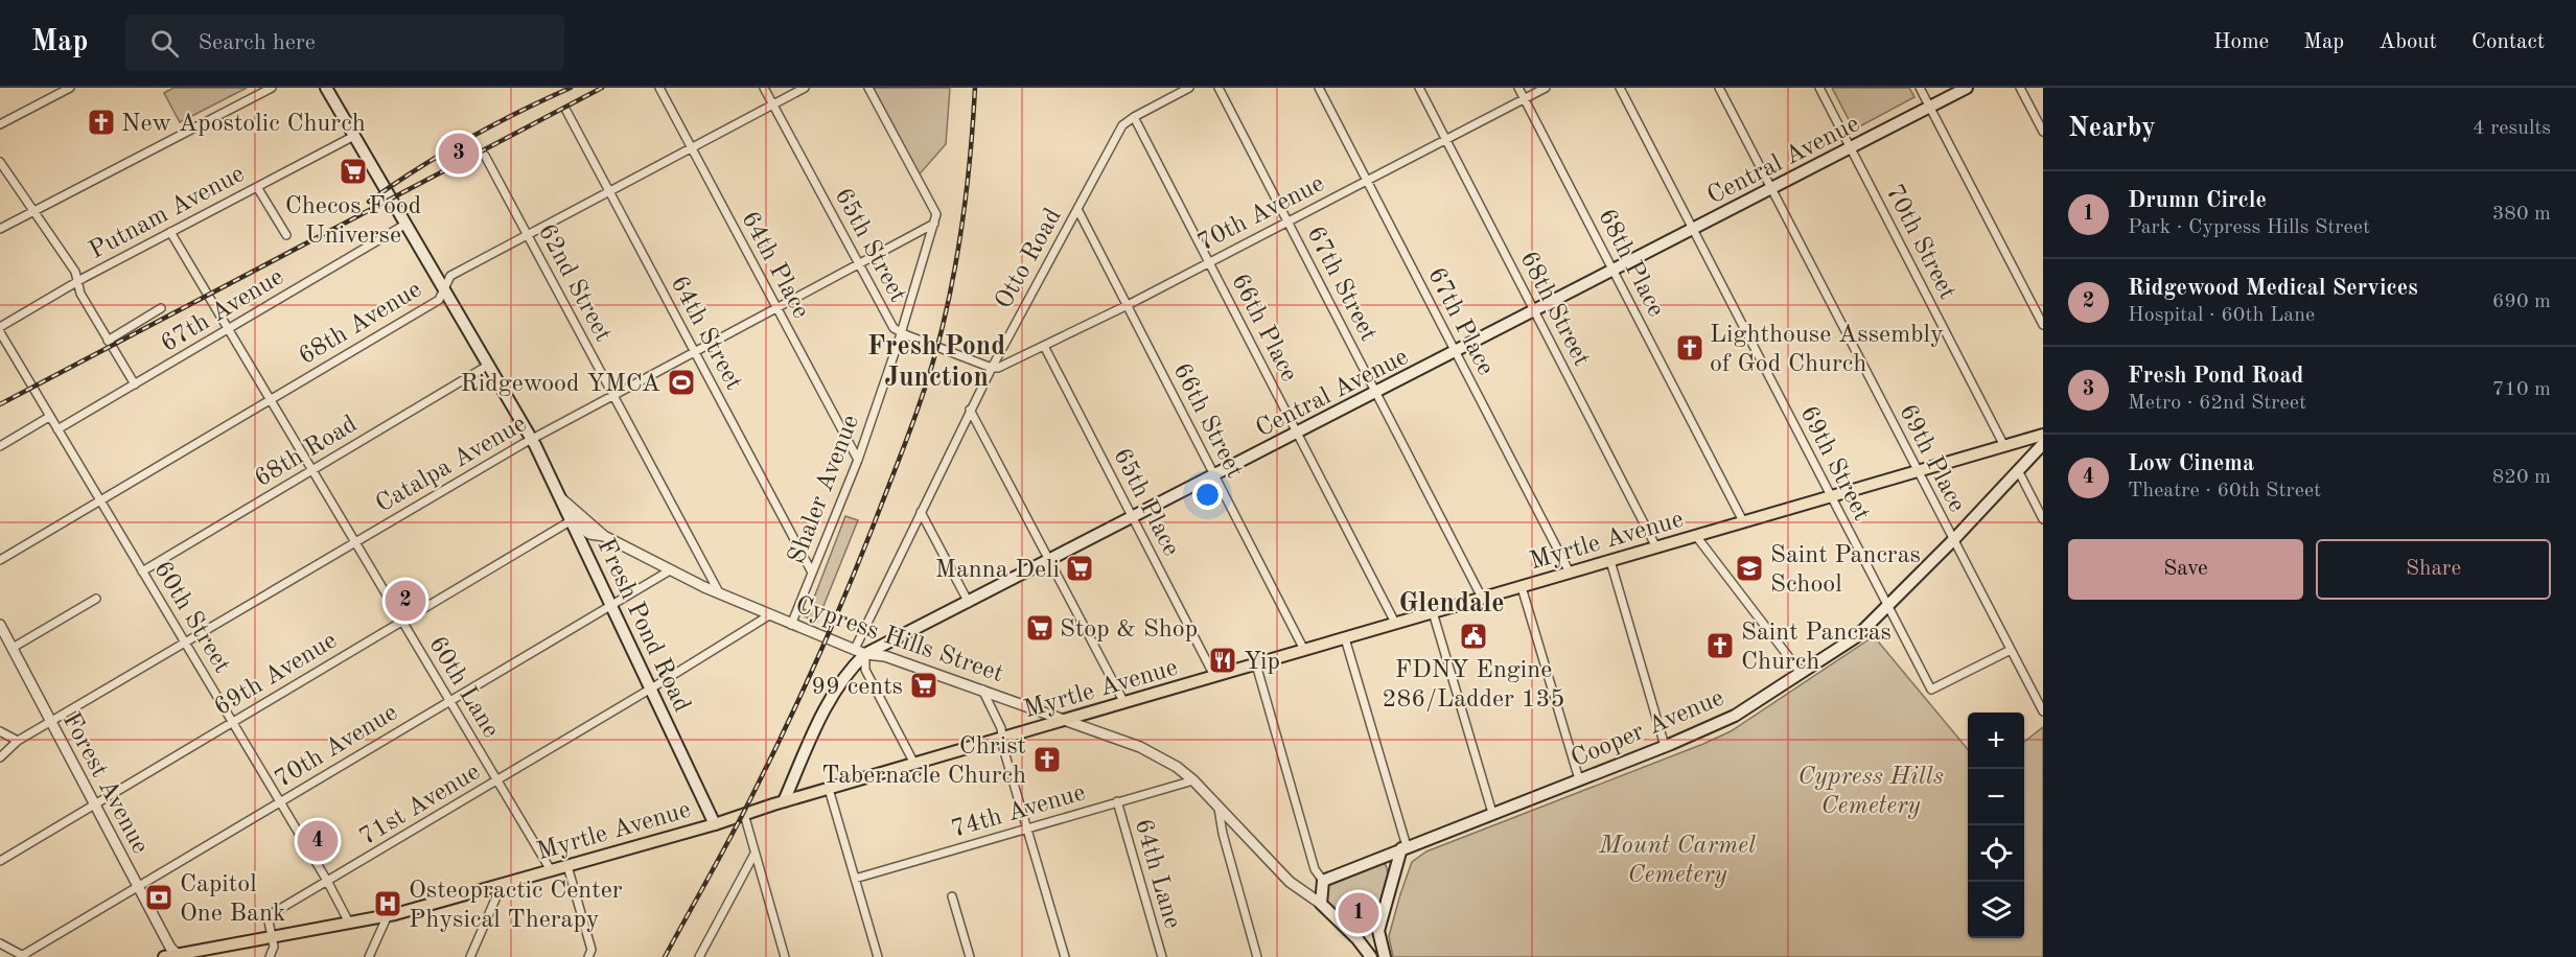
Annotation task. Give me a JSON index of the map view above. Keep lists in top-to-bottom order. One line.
{"streets":{"main road":["Central Avenue","Myrtle Avenue","Fresh Pond Road","Cypress Hills Street","Cooper Avenue"],"street":["Putnam Avenue","70th Avenue","70th Street","65th Street","Otto Road","68th Place","64th Place","62nd Street","67th Street","68th Street","67th Avenue","67th Place","68th Avenue","66th Place","64th Street","66th Street","68th Road","69th Place","Catalpa Avenue","69th Street","Shaler Avenue","65th Place","60th Street","69th Avenue","60th Lane","Forest Avenue","71st Avenue","74th Avenue","64th Lane"]},"crossings":[["Central Avenue","70th Street"],["Central Avenue","Otto Road"],["Central Avenue","68th Place"],["Central Avenue","67th Street"],["Central Avenue","68th Street"],["Central Avenue","67th Place"],["Central Avenue","66th Place"],["Central Avenue","66th Street"],["Central Avenue","69th Place"],["Central Avenue","69th Street"],["Central Avenue","65th Place"],["Central Avenue","Myrtle Avenue"],["Central Avenue","Cypress Hills Street"],["Putnam Avenue","Fresh Pond Road"],["Putnam Avenue","60th Lane"],["70th Avenue","65th Street"],["70th Avenue","Otto Road"],["70th Avenue","68th Place"],["70th Avenue","67th Street"],["70th Avenue","68th Street"],["70th Avenue","67th Place"],["70th Avenue","66th Place"],["70th Avenue","66th Street"],["70th Avenue","65th Place"],["70th Avenue","60th Street"],["70th Avenue","Fresh Pond Road"],["70th Avenue","Cypress Hills Street"],["70th Avenue","60th Lane"],["70th Avenue","Forest Avenue"],["70th Street","Myrtle Avenue"],["65th Street","Otto Road"],["65th Street","68th Avenue"],["65th Street","Catalpa Avenue"],["65th Street","Shaler Avenue"],["Otto Road","66th Place"],["Otto Road","66th Street"],["Otto Road","Cypress Hills Street"],["68th Place","Myrtle Avenue"],["64th Place","68th Avenue"],["64th Place","Catalpa Avenue"],["64th Place","Shaler Avenue"],["62nd Street","68th Avenue"],["62nd Street","Catalpa Avenue"],["62nd Street","Cypress Hills Street"],["67th Street","Myrtle Avenue"],["68th Street","Myrtle Avenue"],["67th Avenue","60th Street"],["67th Avenue","Fresh Pond Road"],["67th Avenue","60th Lane"],["67th Place","Myrtle Avenue"],["68th Avenue","64th Street"],["68th Avenue","60th Street"],["68th Avenue","Fresh Pond Road"],["68th Avenue","60th Lane"],["66th Place","Myrtle Avenue"],["64th Street","Catalpa Avenue"],["64th Street","Shaler Avenue"],["66th Street","Myrtle Avenue"],["68th Road","60th Street"],["68th Road","Fresh Pond Road"],["68th Road","60th Lane"],["69th Place","69th Street"],["69th Place","Myrtle Avenue"],["69th Place","Cooper Avenue"],["Catalpa Avenue","Shaler Avenue"],["Catalpa Avenue","60th Street"],["Catalpa Avenue","Fresh Pond Road"],["Catalpa Avenue","60th Lane"],["Catalpa Avenue","Forest Avenue"],["69th Street","Myrtle Avenue"],["69th Street","Cooper Avenue"],["Shaler Avenue","Cypress Hills Street"],["65th Place","Myrtle Avenue"],["Myrtle Avenue","60th Street"],["Myrtle Avenue","Fresh Pond Road"],["Myrtle Avenue","Cypress Hills Street"],["Myrtle Avenue","60th Lane"],["Myrtle Avenue","Forest Avenue"],["Myrtle Avenue","71st Avenue"],["60th Street","69th Avenue"],["60th Street","71st Avenue"],["Fresh Pond Road","Cypress Hills Street"],["Fresh Pond Road","69th Avenue"],["Fresh Pond Road","71st Avenue"],["Cypress Hills Street","69th Avenue"],["Cypress Hills Street","71st Avenue"],["Cypress Hills Street","74th Avenue"],["69th Avenue","60th Lane"],["69th Avenue","Forest Avenue"],["60th Lane","71st Avenue"],["74th Avenue","64th Lane"]],"districts":["Fresh Pond Junction","Glendale"],"parks":["Cypress Hills Cemetery","Mount Carmel Cemetery"],"places":{"church":["New Apostolic Church","Lighthouse Assembly of God Church","Saint Pancras Church","Christ Tabernacle Church"],"supermarket":["Checos Food Universe","Manna Deli","Stop & Shop","99 cents"],"sports":["Ridgewood YMCA"],"school or university":["Saint Pancras School"],"public building":["FDNY Engine 286/Ladder 135"],"restaurant":["Yip"],"bank":["Capitol One Bank"],"hospital":["Osteopractic Center Physical Therapy"]},"page":{"header":"Map","search":"Search here","nav":["Home","Map","About","Contact"],"heading":["Nearby","4 results"],"pins":["3","2","4","1"],"list":[{"mark":"1","name":"Drumn Circle","note":"Park · Cypress Hills Street","value":"380 m"},{"mark":"2","name":"Ridgewood Medical Services","note":"Hospital · 60th Lane","value":"690 m"},{"mark":"3","name":"Fresh Pond Road","note":"Metro · 62nd Street","value":"710 m"},{"mark":"4","name":"Low Cinema","note":"Theatre · 60th Street","value":"820 m"}],"buttons":["Save","Share"],"map_buttons":["+","−"]}}
